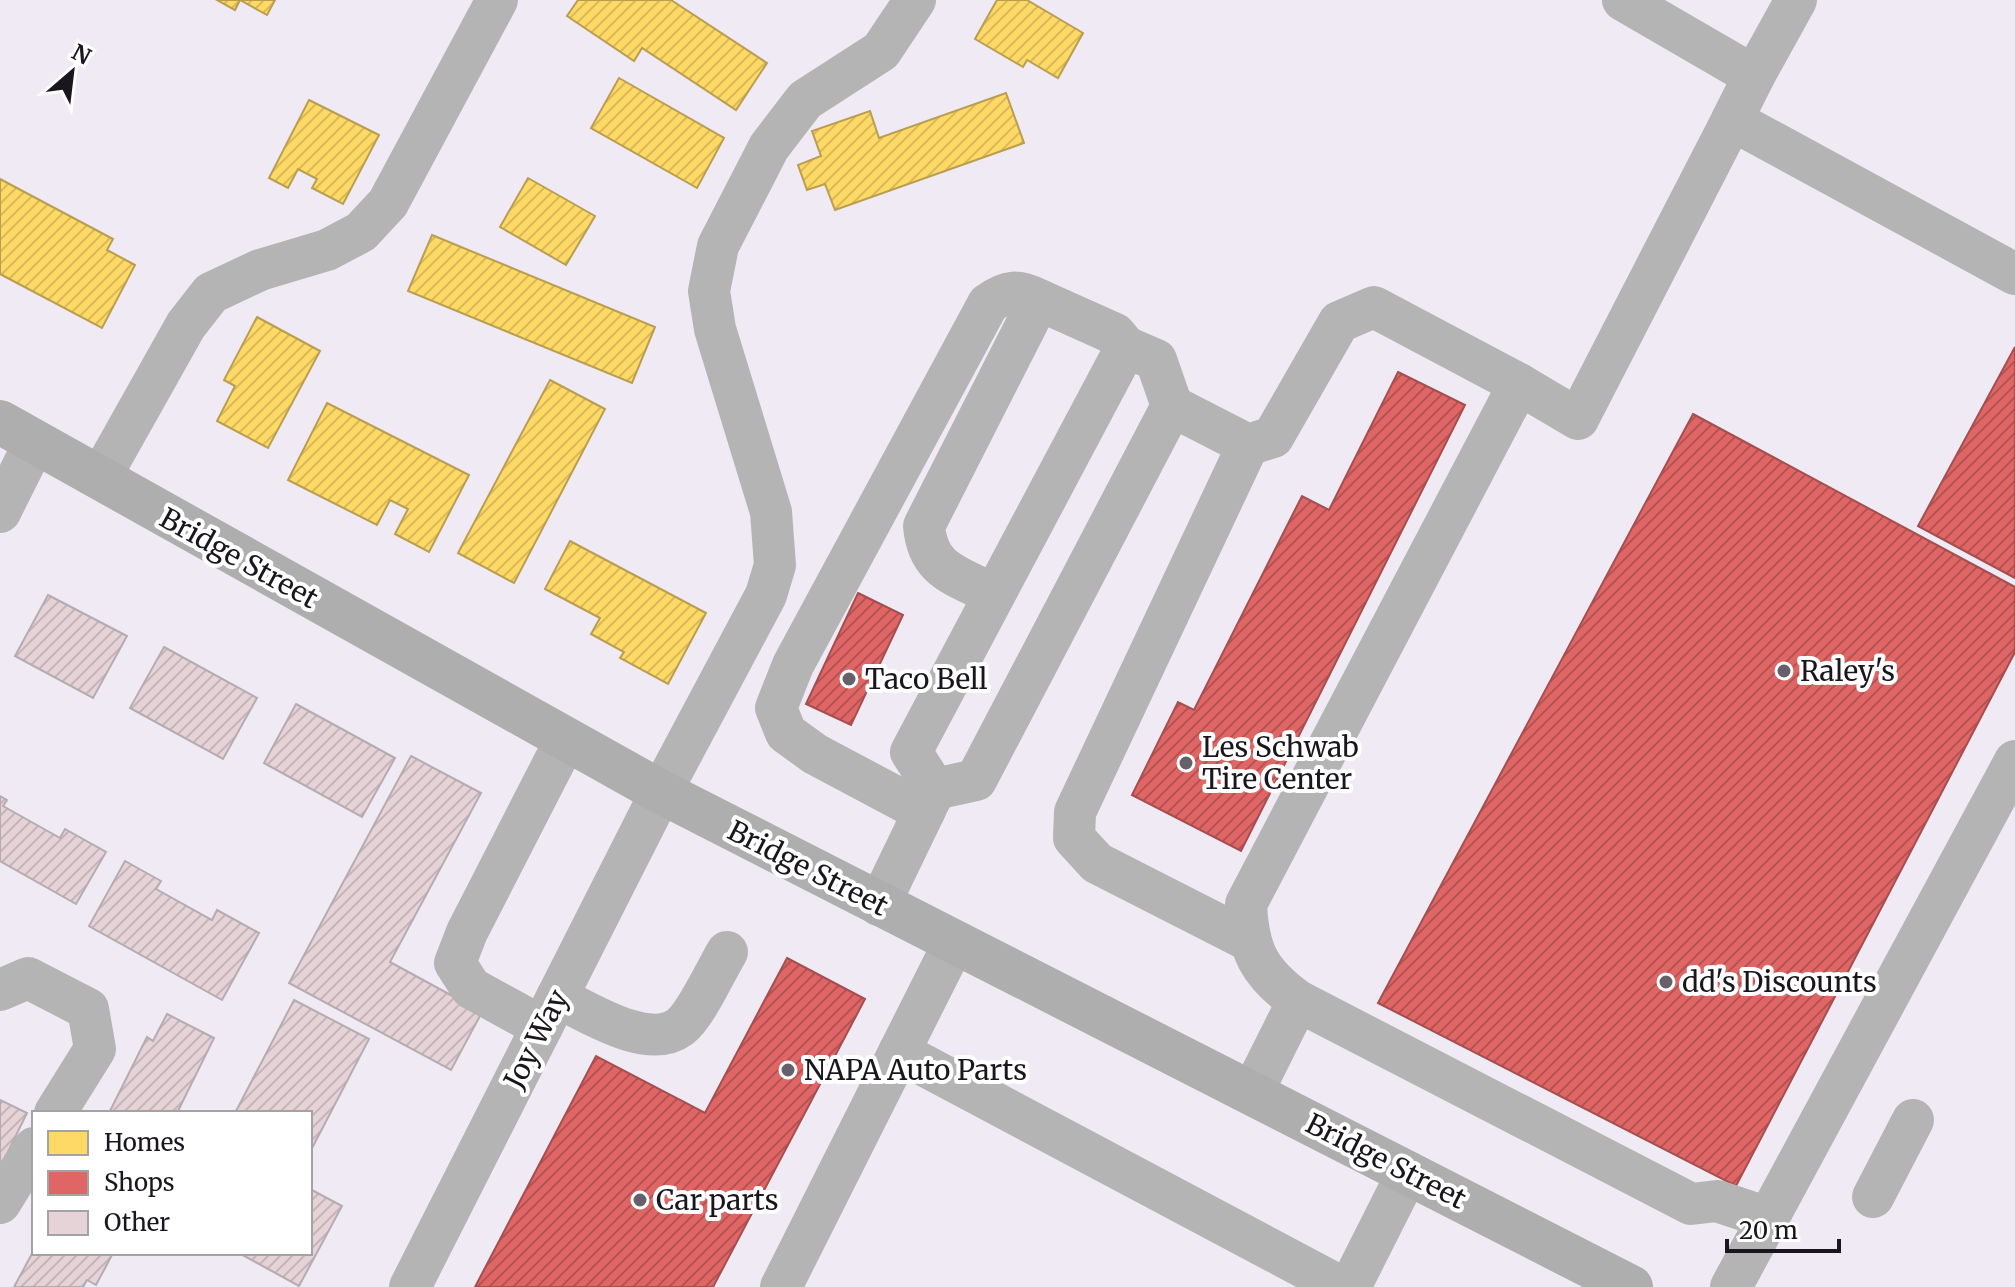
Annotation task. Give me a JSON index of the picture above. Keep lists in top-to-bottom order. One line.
{"streets":{"main road":["Bridge Street"],"street":["Joy Way"]},"crossings":[["Bridge Street","Joy Way"]],"places":["Raley's","Taco Bell","Les Schwab Tire Center","dd's Discounts","NAPA Auto Parts","Car parts"],"legend":["Homes","Shops","Other"],"scale_bar":"20 m","north":"top right"}
